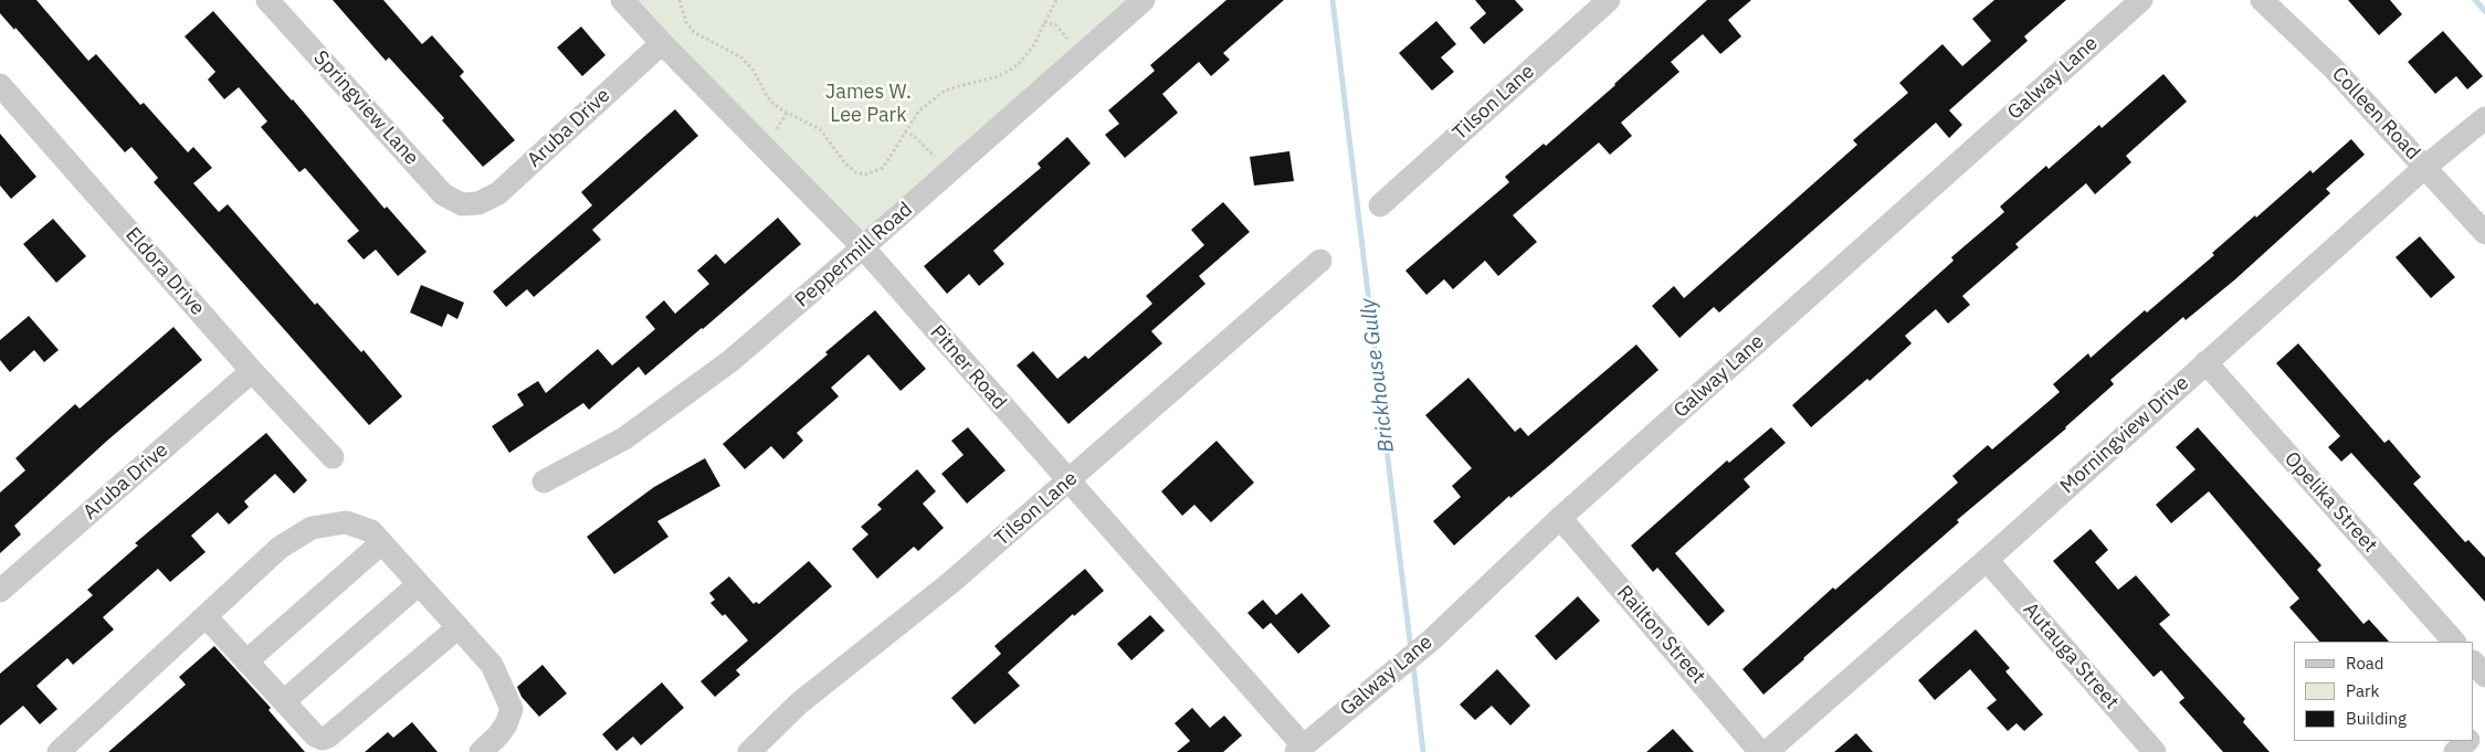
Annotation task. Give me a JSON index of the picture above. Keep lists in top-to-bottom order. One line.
{"streets":{"street":["Galway Lane","Tilson Lane","Springview Lane","Colleen Road","Aruba Drive","Peppermill Road","Eldora Drive","Pitner Road","Morningview Drive","Opelika Street","Railton Street","Autauga Street"]},"crossings":[["Galway Lane","Pitner Road"],["Galway Lane","Railton Street"],["Tilson Lane","Pitner Road"],["Springview Lane","Aruba Drive"],["Colleen Road","Morningview Drive"],["Aruba Drive","Eldora Drive"],["Aruba Drive","Pitner Road"],["Peppermill Road","Pitner Road"],["Morningview Drive","Opelika Street"],["Morningview Drive","Autauga Street"]],"water":["Brickhouse Gully"],"parks":["James W. Lee Park"],"legend":["Road","Park","Building"]}
